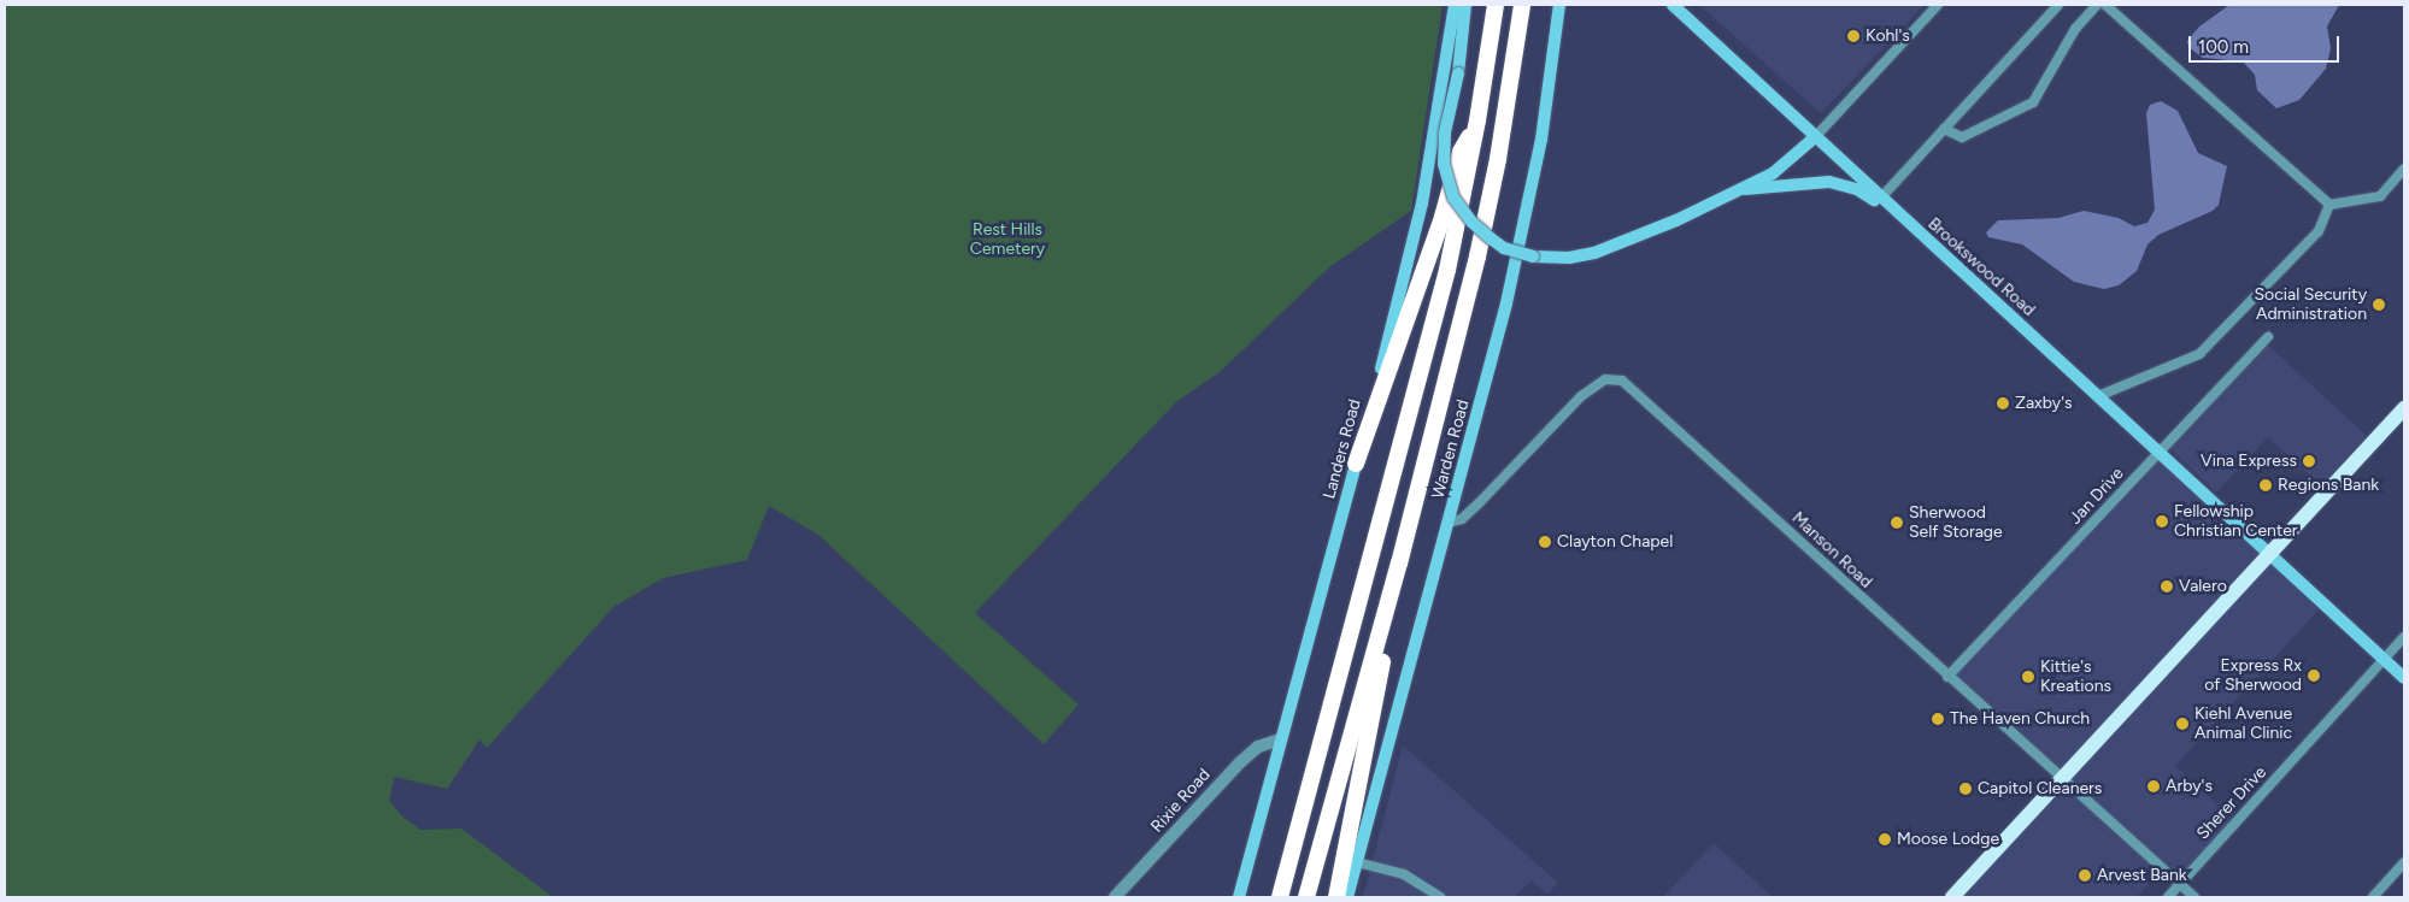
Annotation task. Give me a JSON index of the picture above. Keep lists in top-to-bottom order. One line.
{"streets":{"main road":["Brookswood Road","Landers Road","Warden Road"],"street":["Jan Drive","Manson Road","Rixie Road","Sherer Drive"]},"crossings":[["Brookswood Road","Jan Drive"],["Brookswood Road","Sherer Drive"],["Landers Road","Rixie Road"],["Warden Road","Manson Road"],["Jan Drive","Manson Road"],["Manson Road","Sherer Drive"]],"parks":["Rest Hills Cemetery"],"places":["Kohl's","Social Security Administration","Zaxby's","Vina Express","Regions Bank","Fellowship Christian Center","Sherwood Self Storage","Clayton Chapel","Valero","Express Rx of Sherwood","Kittie's Kreations","The Haven Church","Kiehl Avenue Animal Clinic","Arby's","Capitol Cleaners","Moose Lodge","Arvest Bank"],"scale_bar":"100 m"}
